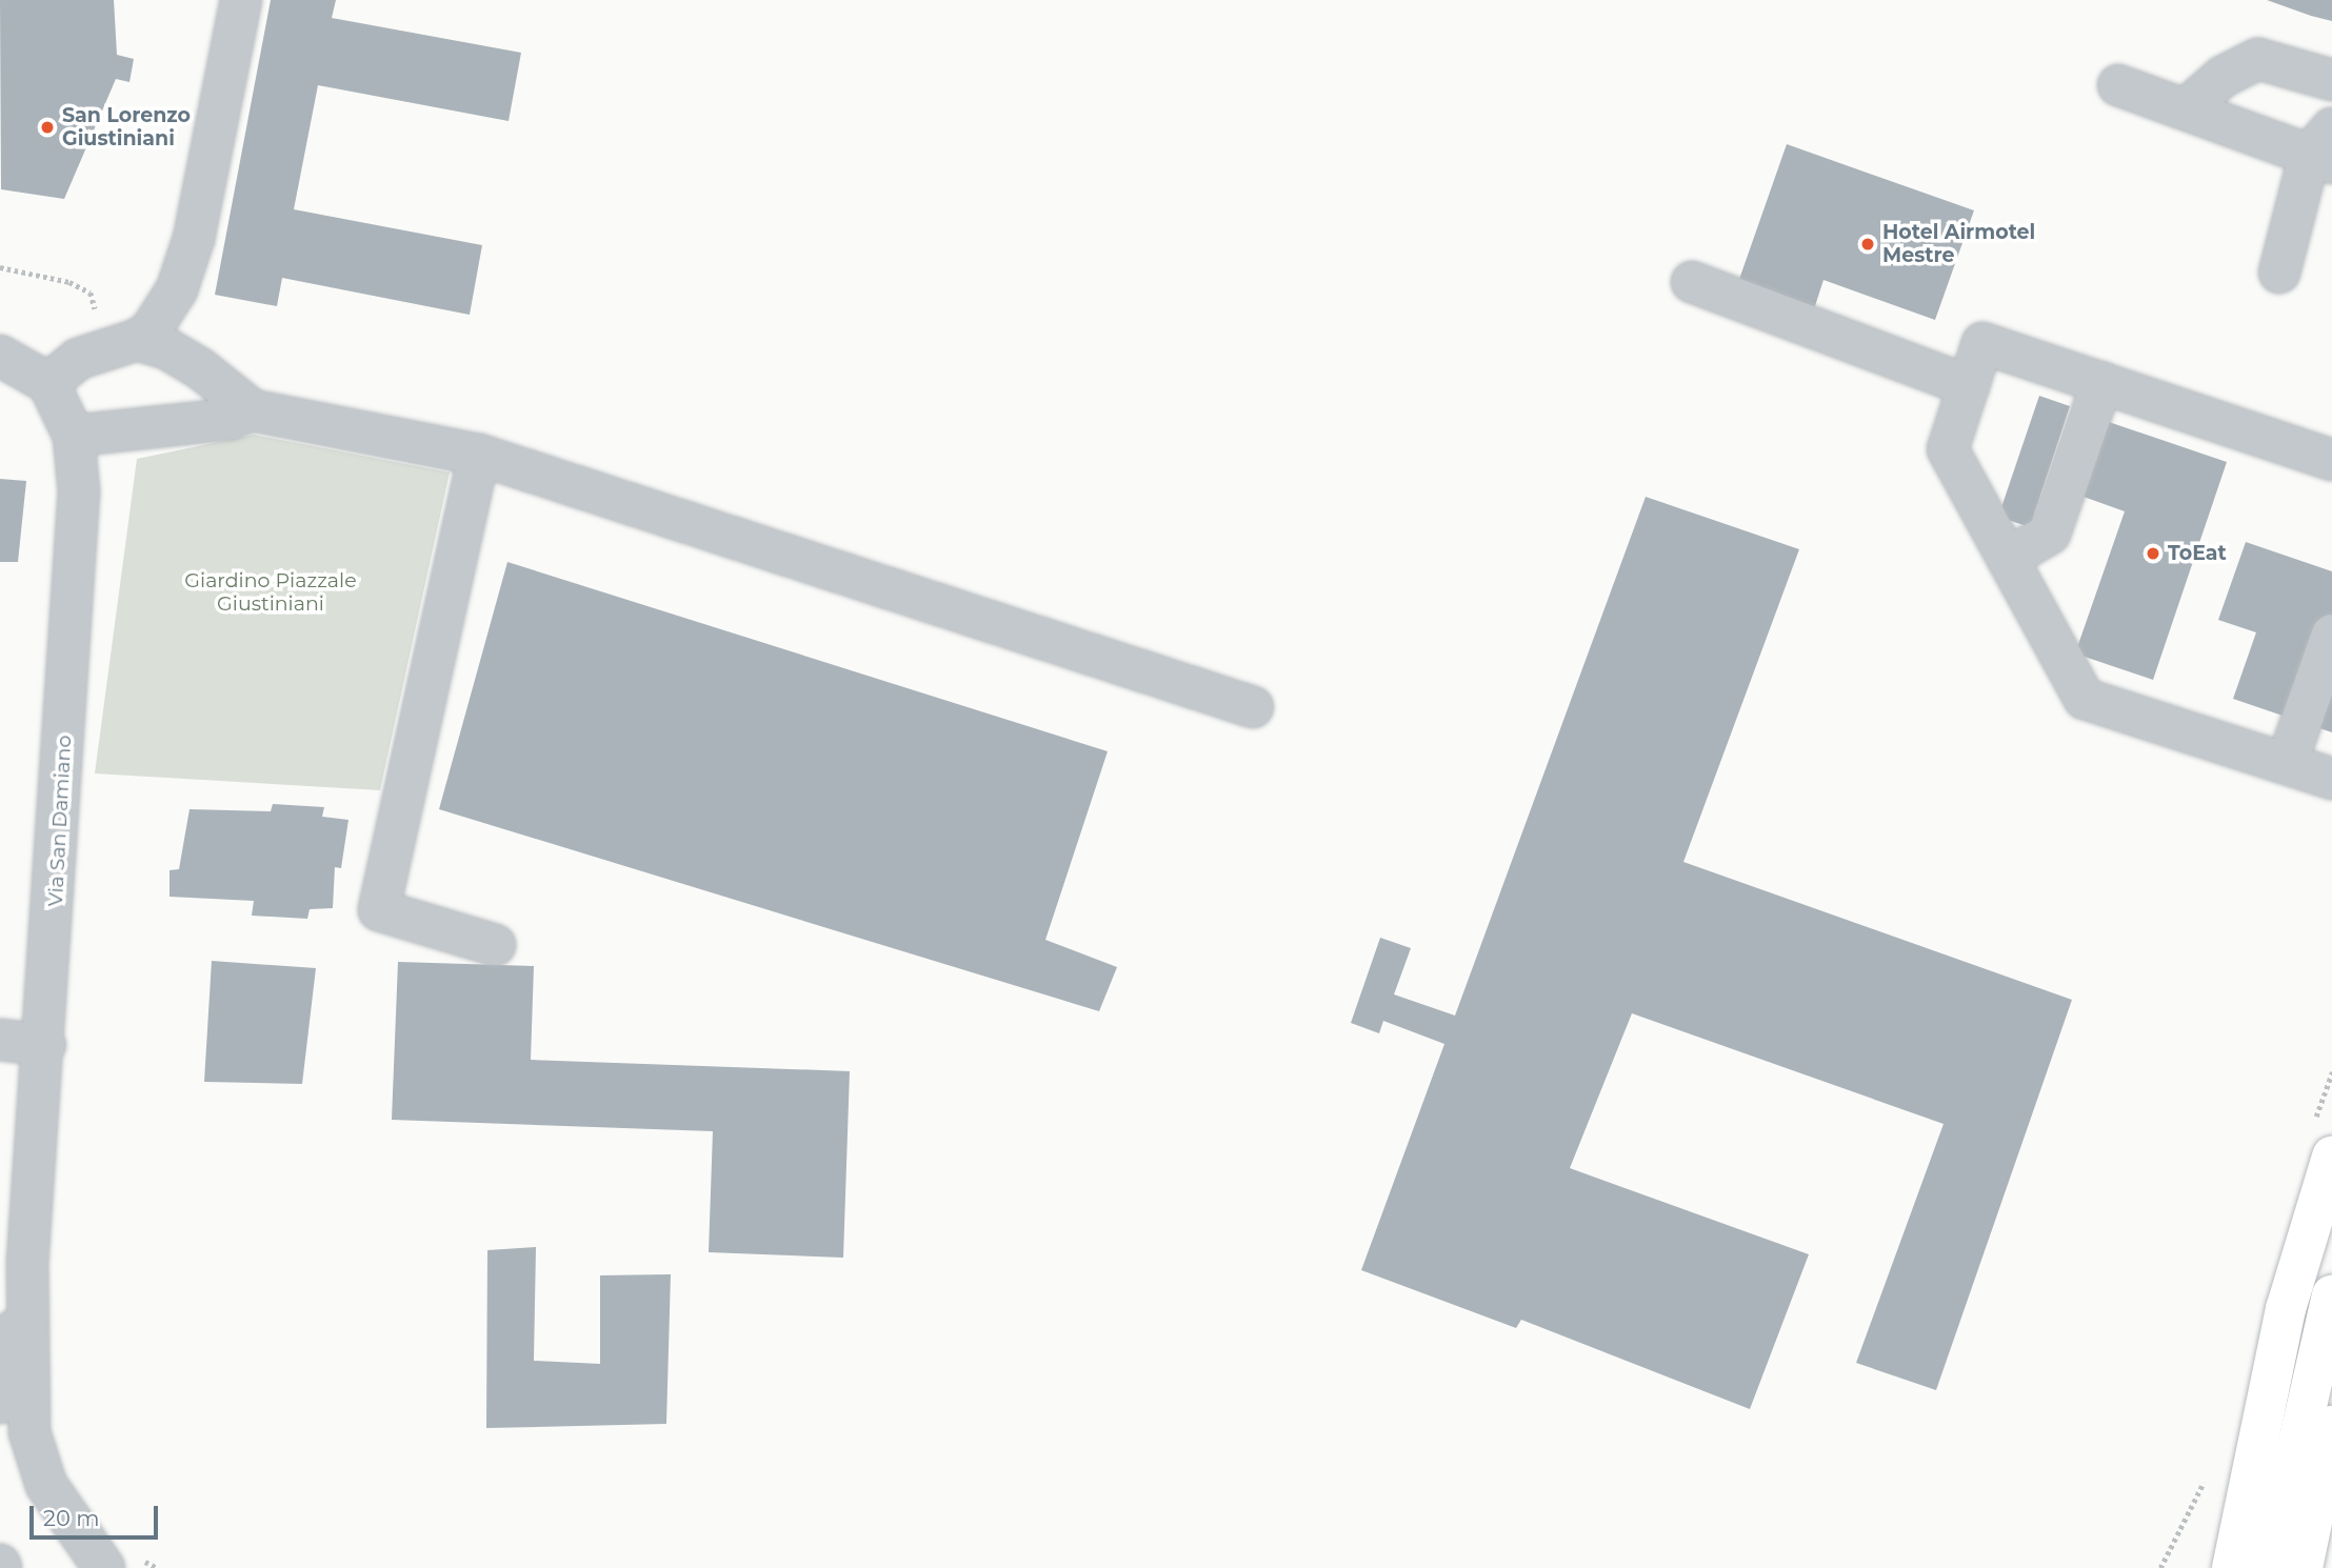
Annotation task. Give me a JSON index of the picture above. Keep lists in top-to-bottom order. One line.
{"streets":{"street":["Via San Damiano"]},"parks":["Giardino Piazzale Giustiniani"],"places":["San Lorenzo Giustiniani","Hotel Airmotel Mestre","ToEat"],"scale_bar":"20 m"}
